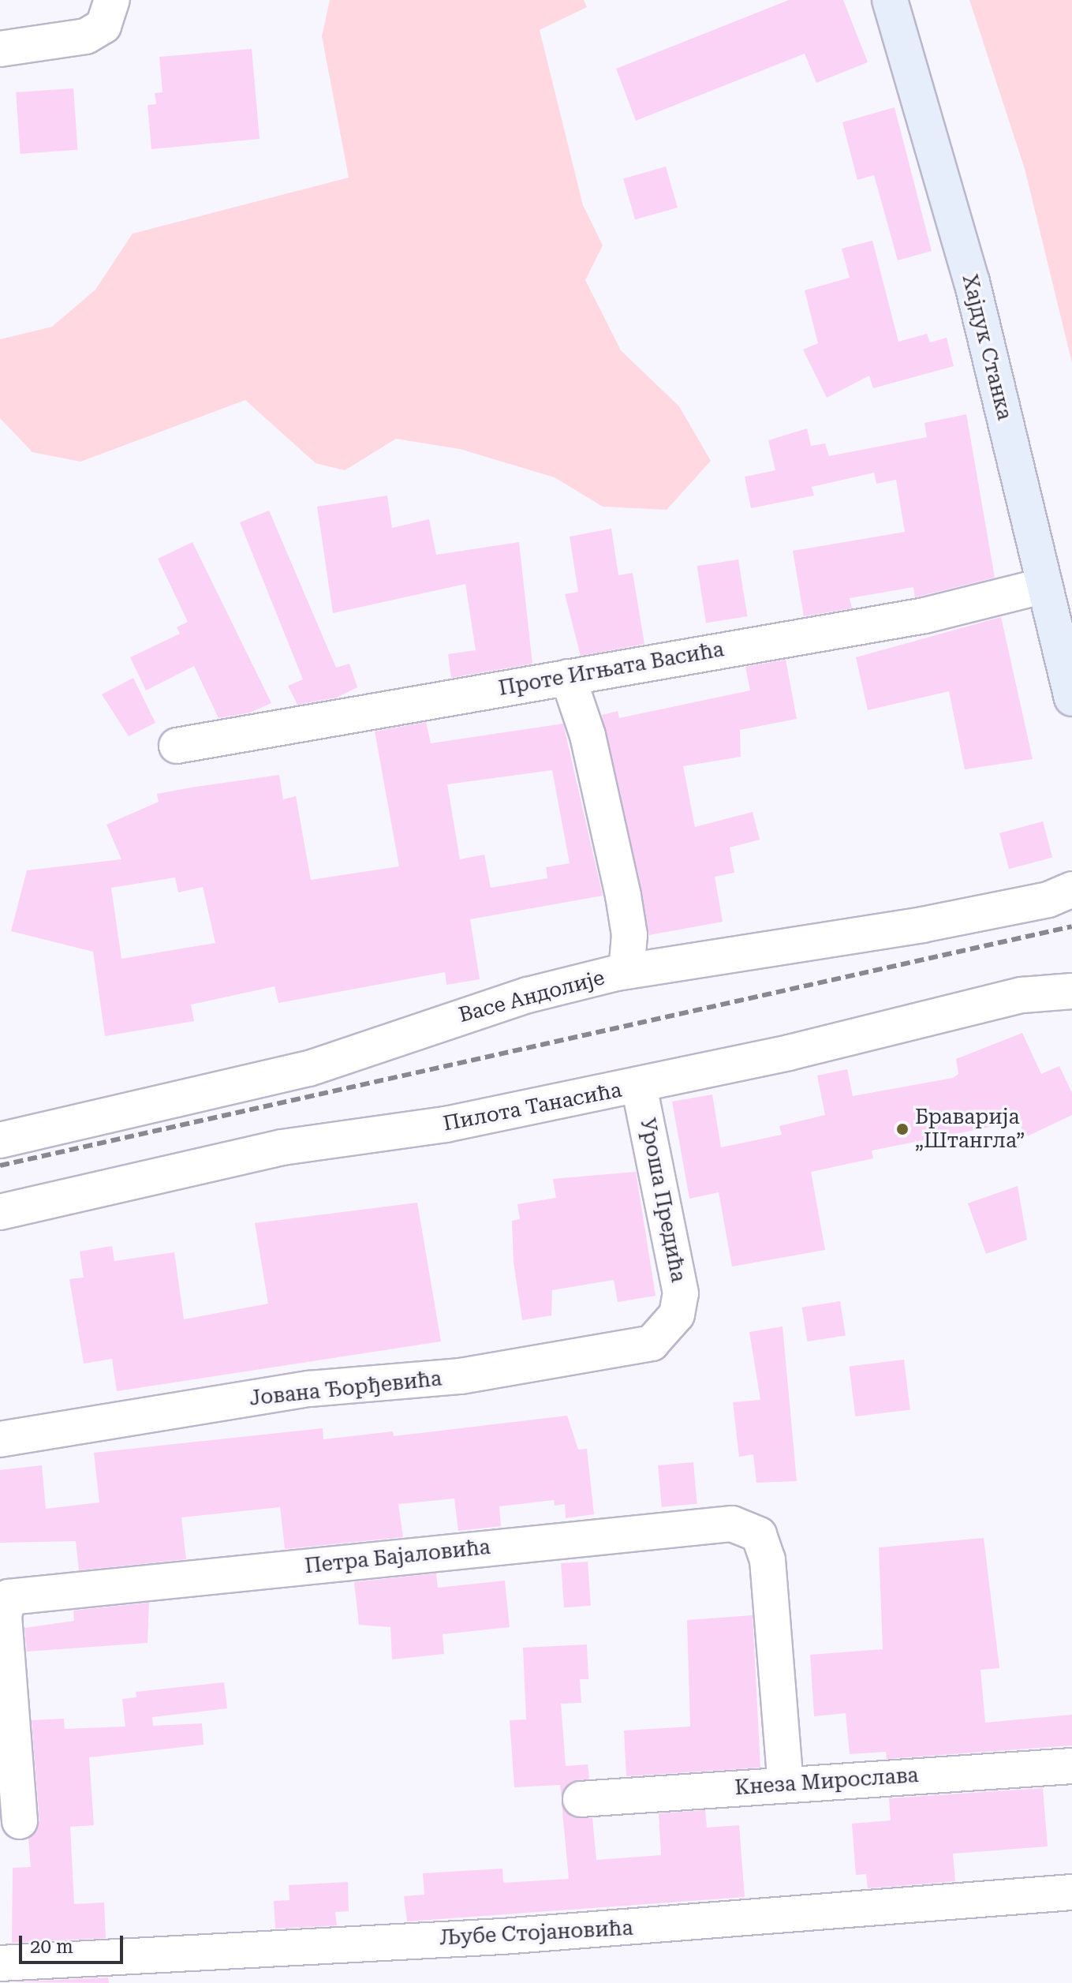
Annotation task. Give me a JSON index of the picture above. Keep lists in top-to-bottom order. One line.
{"streets":{"street":["Хајдук Станка","Проте Игњата Васића","Васе Андолије","Пилота Танасића","Уроша Предића","Јована Ђорђевића","Петра Бајаловића","Кнеза Мирослава","Љубе Стојановића"]},"crossings":[["Хајдук Станка","Проте Игњата Васића"],["Пилота Танасића","Уроша Предића"],["Уроша Предића","Јована Ђорђевића"],["Петра Бајаловића","Кнеза Мирослава"]],"places":["Браварија „Штангла”"],"scale_bar":"20 m"}
